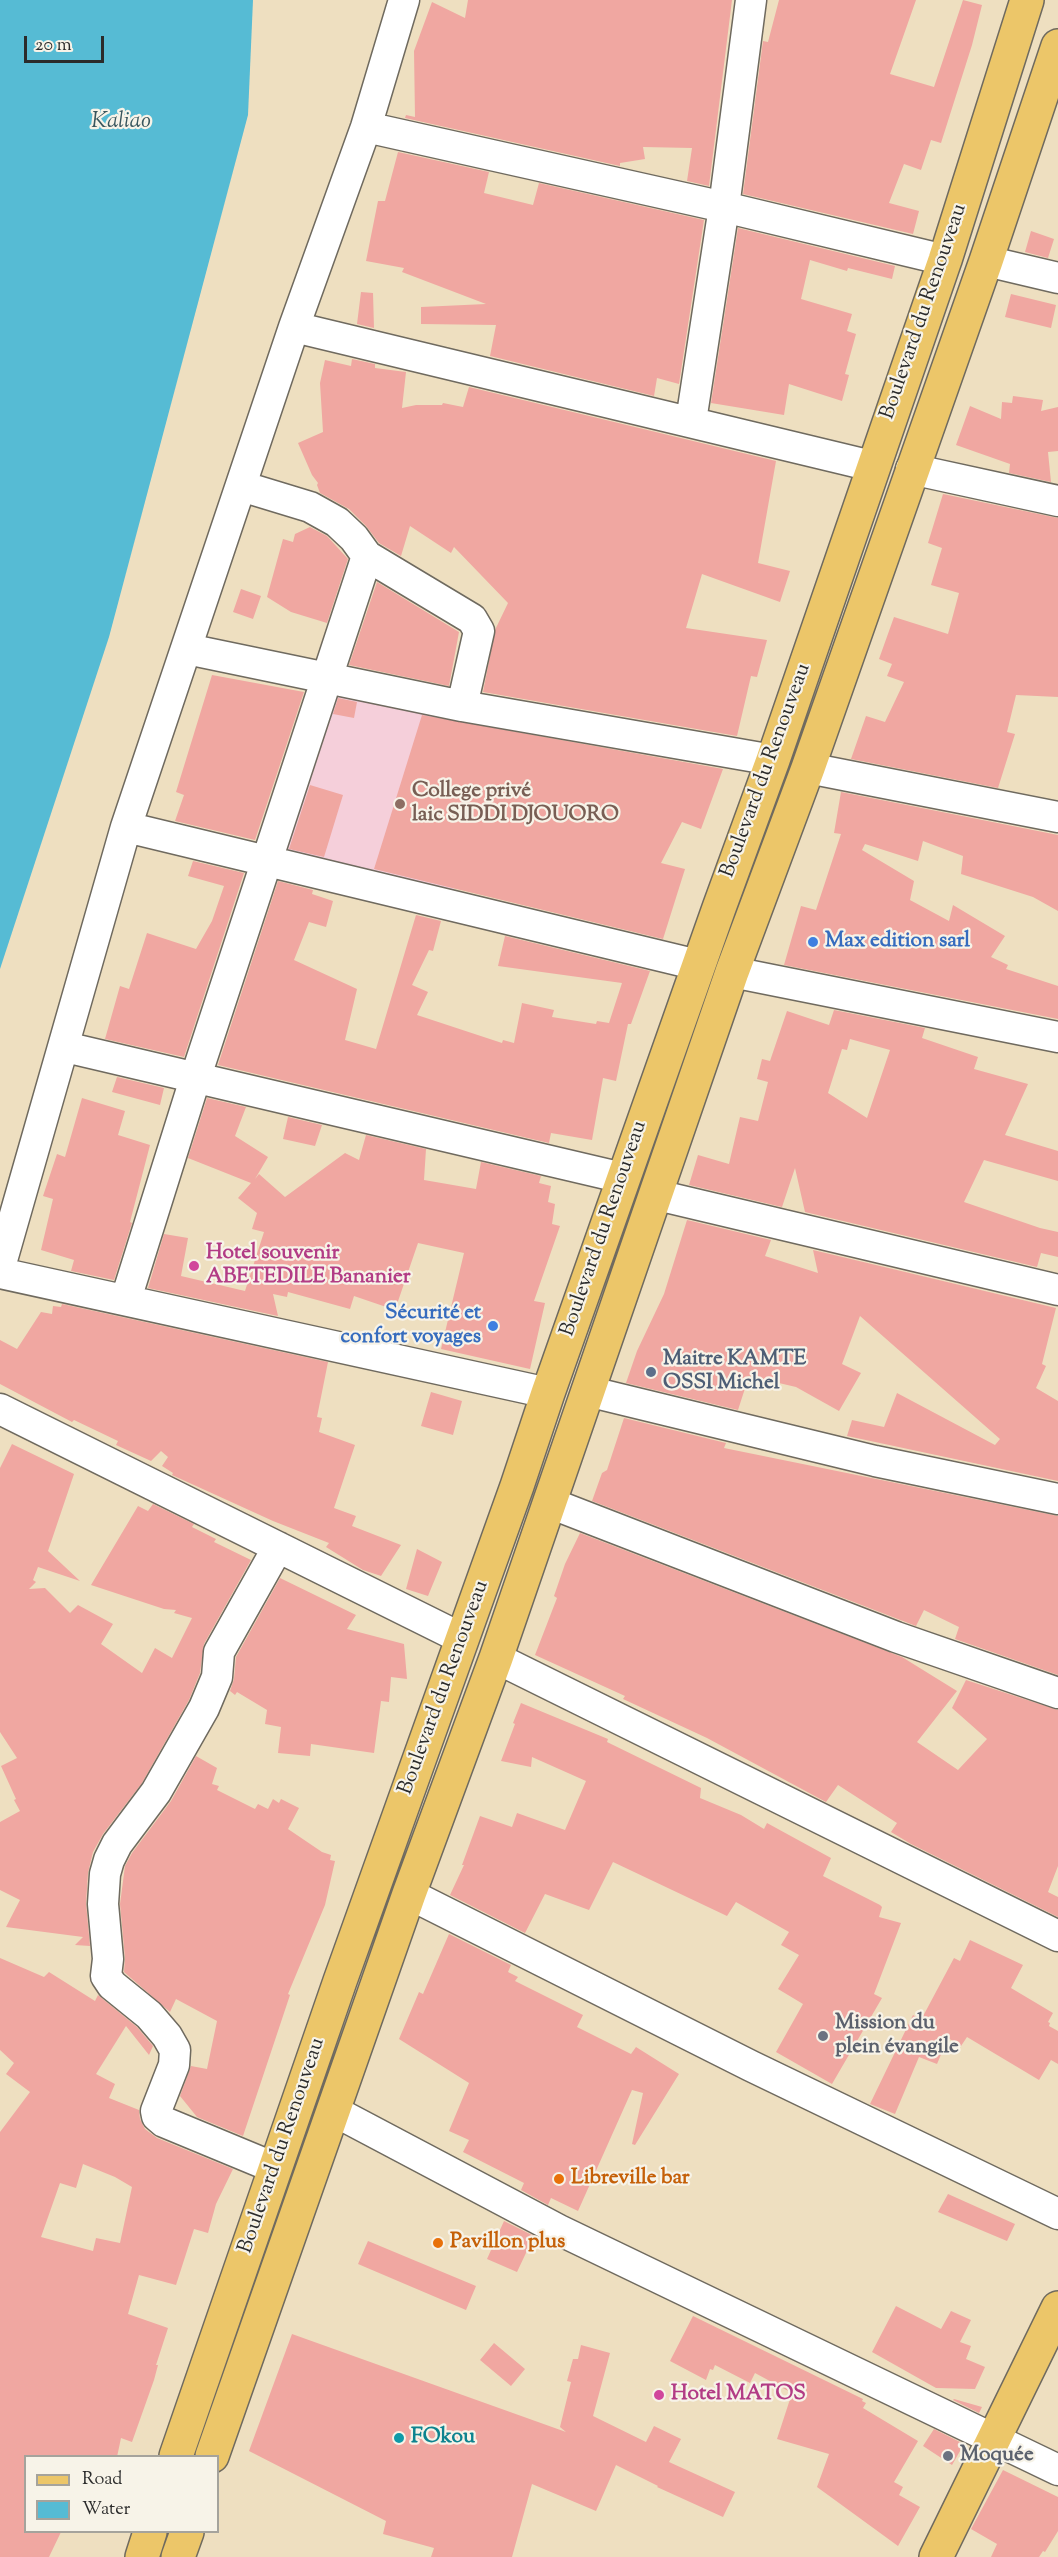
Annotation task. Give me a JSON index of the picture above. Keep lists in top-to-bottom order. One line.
{"streets":{"main road":["Boulevard du Renouveau"]},"water":["Kaliao"],"places":["College privé laic SIDDI DJOUORO","Max edition sarl","Hotel souvenir ABETEDILE Bananier","Sécurité et confort voyages","Maitre KAMTE OSSI Michel","Mission du plein évangile","Libreville bar","Pavillon plus","Hotel MATOS","FOkou","Moquée"],"legend":["Road","Water"],"scale_bar":"20 m"}
